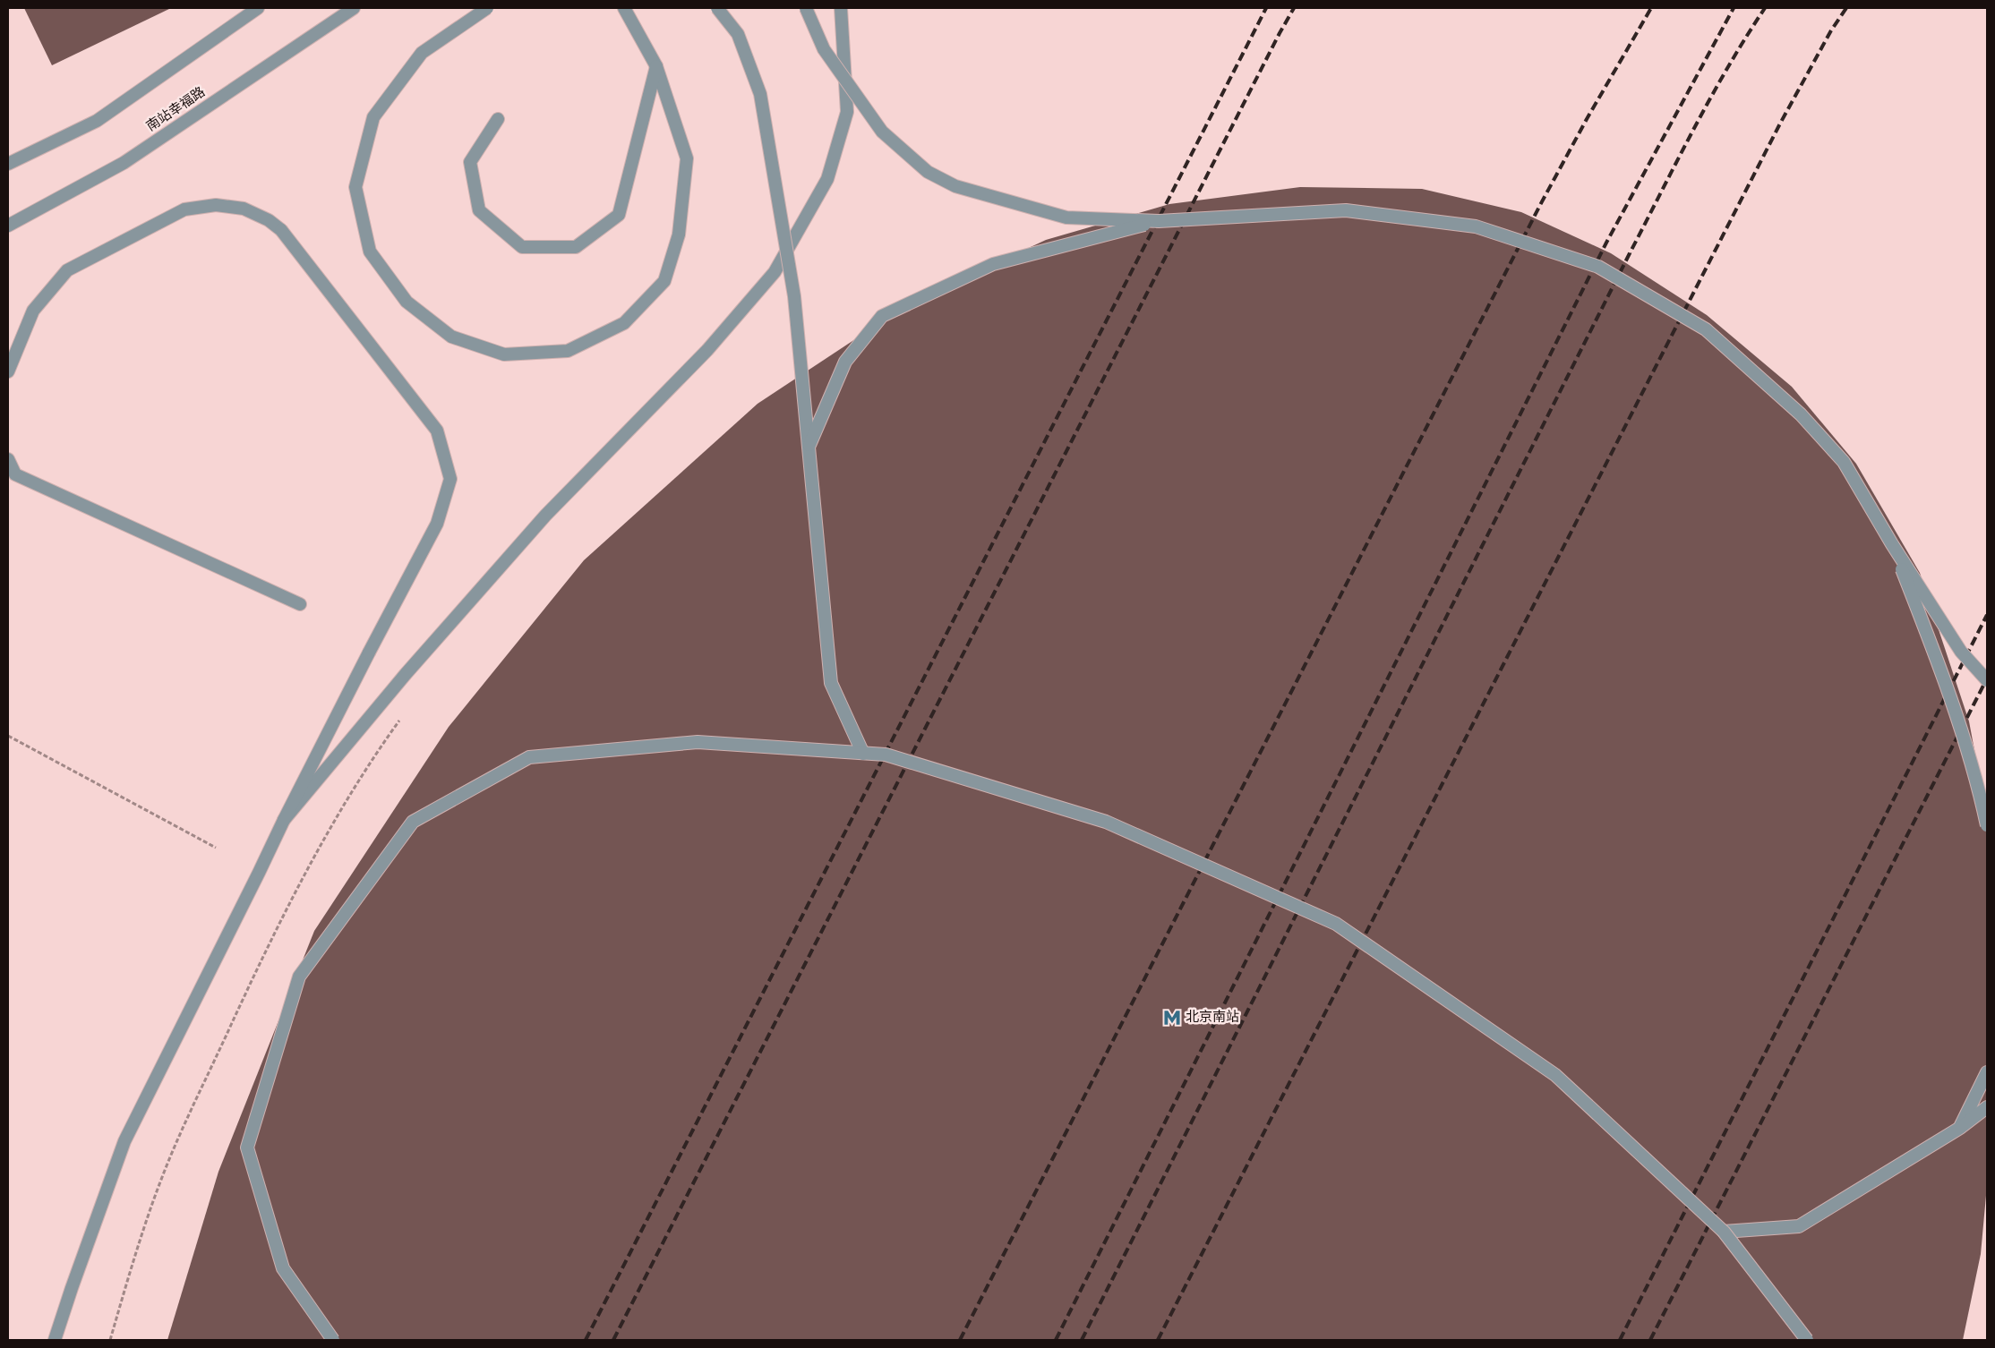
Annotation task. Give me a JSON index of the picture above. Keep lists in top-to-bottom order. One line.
{"streets":{"street":["南站幸福路"]},"places":{"metro station":["北京南站"]}}
